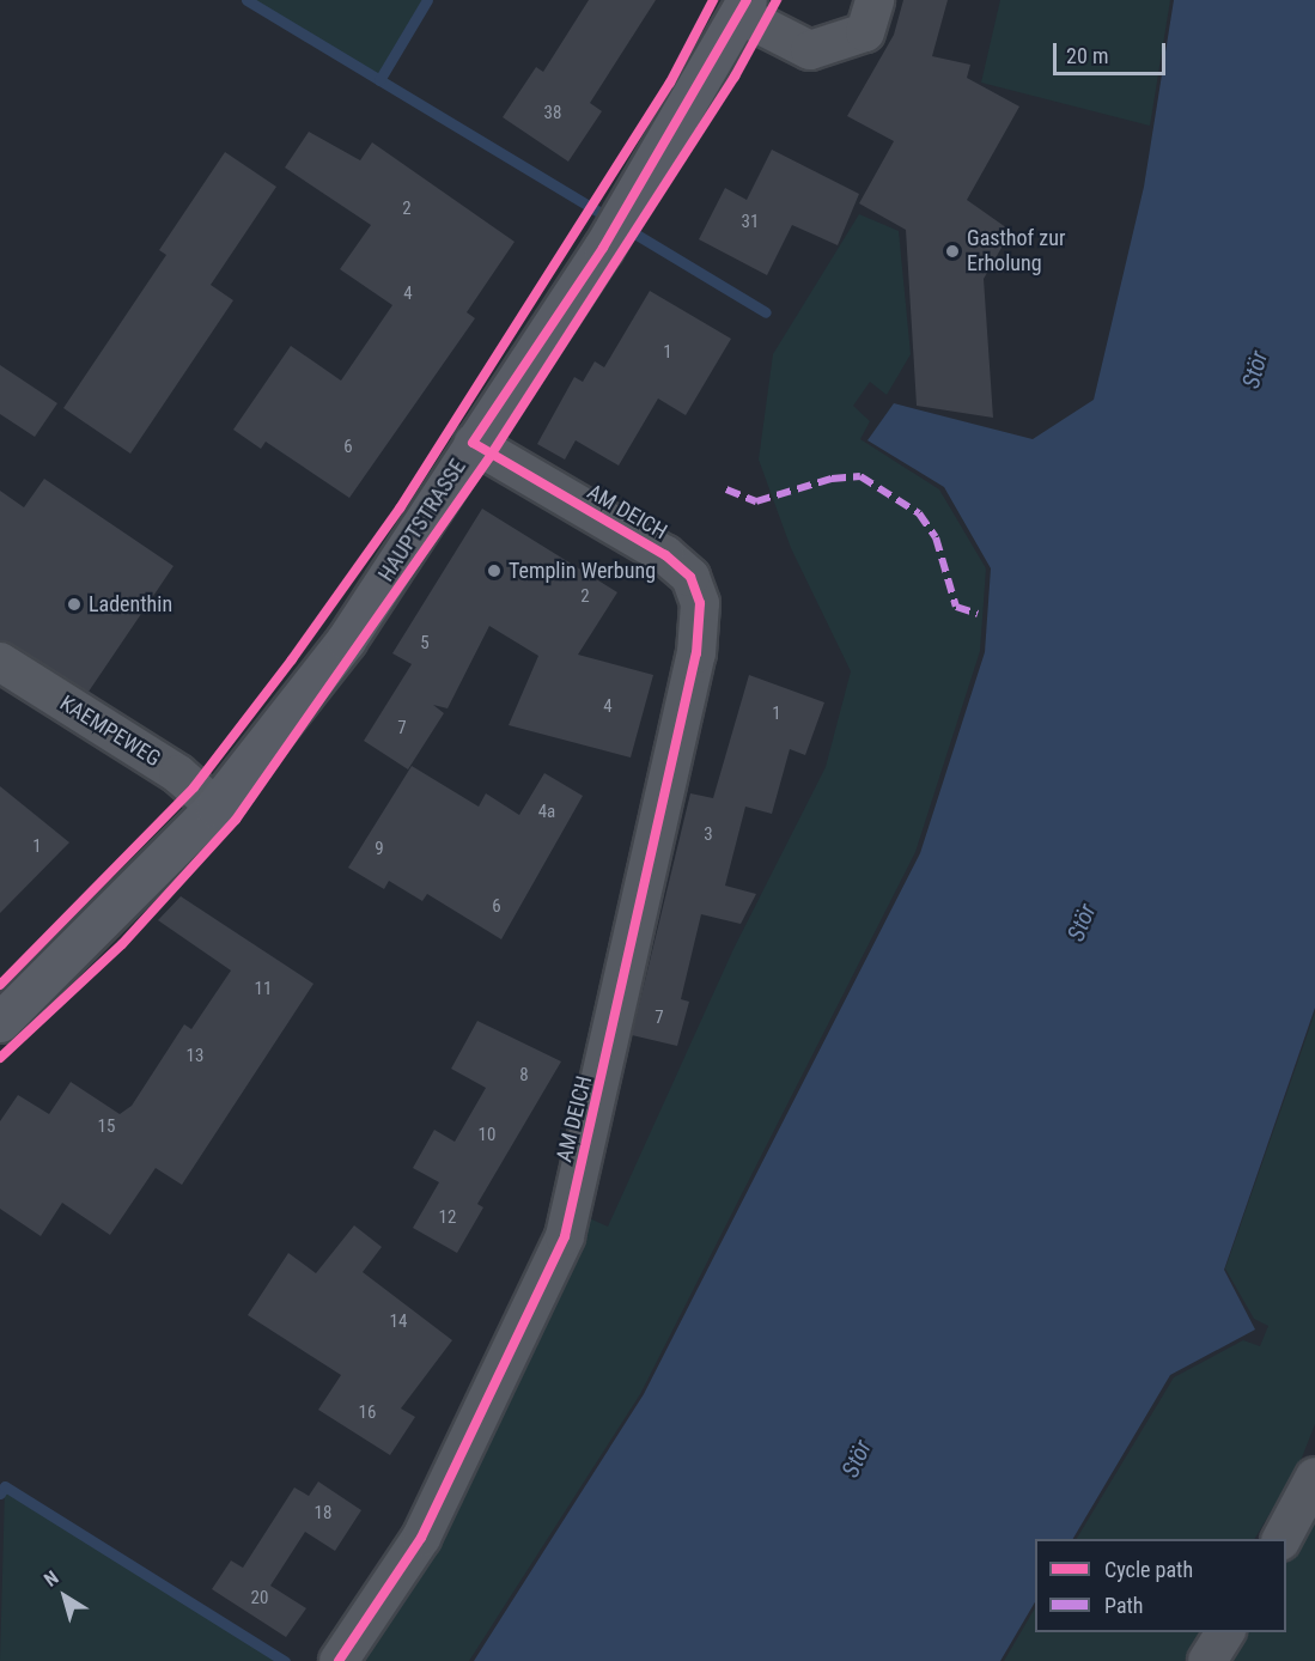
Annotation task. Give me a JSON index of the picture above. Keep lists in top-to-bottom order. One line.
{"streets":{"main road":["HAUPTSTRASSE"],"street":["AM DEICH","KAEMPEWEG"]},"crossings":[["AM DEICH","HAUPTSTRASSE"],["HAUPTSTRASSE","KAEMPEWEG"]],"water":["Stör"],"places":["Gasthof zur Erholung","Templin Werbung","Ladenthin"],"house_numbers":["38","2","31","4","1","6","2","5","4","1","7","4a","3","1","9","6","11","7","13","8","15","10","12","14","16","18","20"],"legend":["Cycle path","Path"],"scale_bar":"20 m","north":"top left"}
